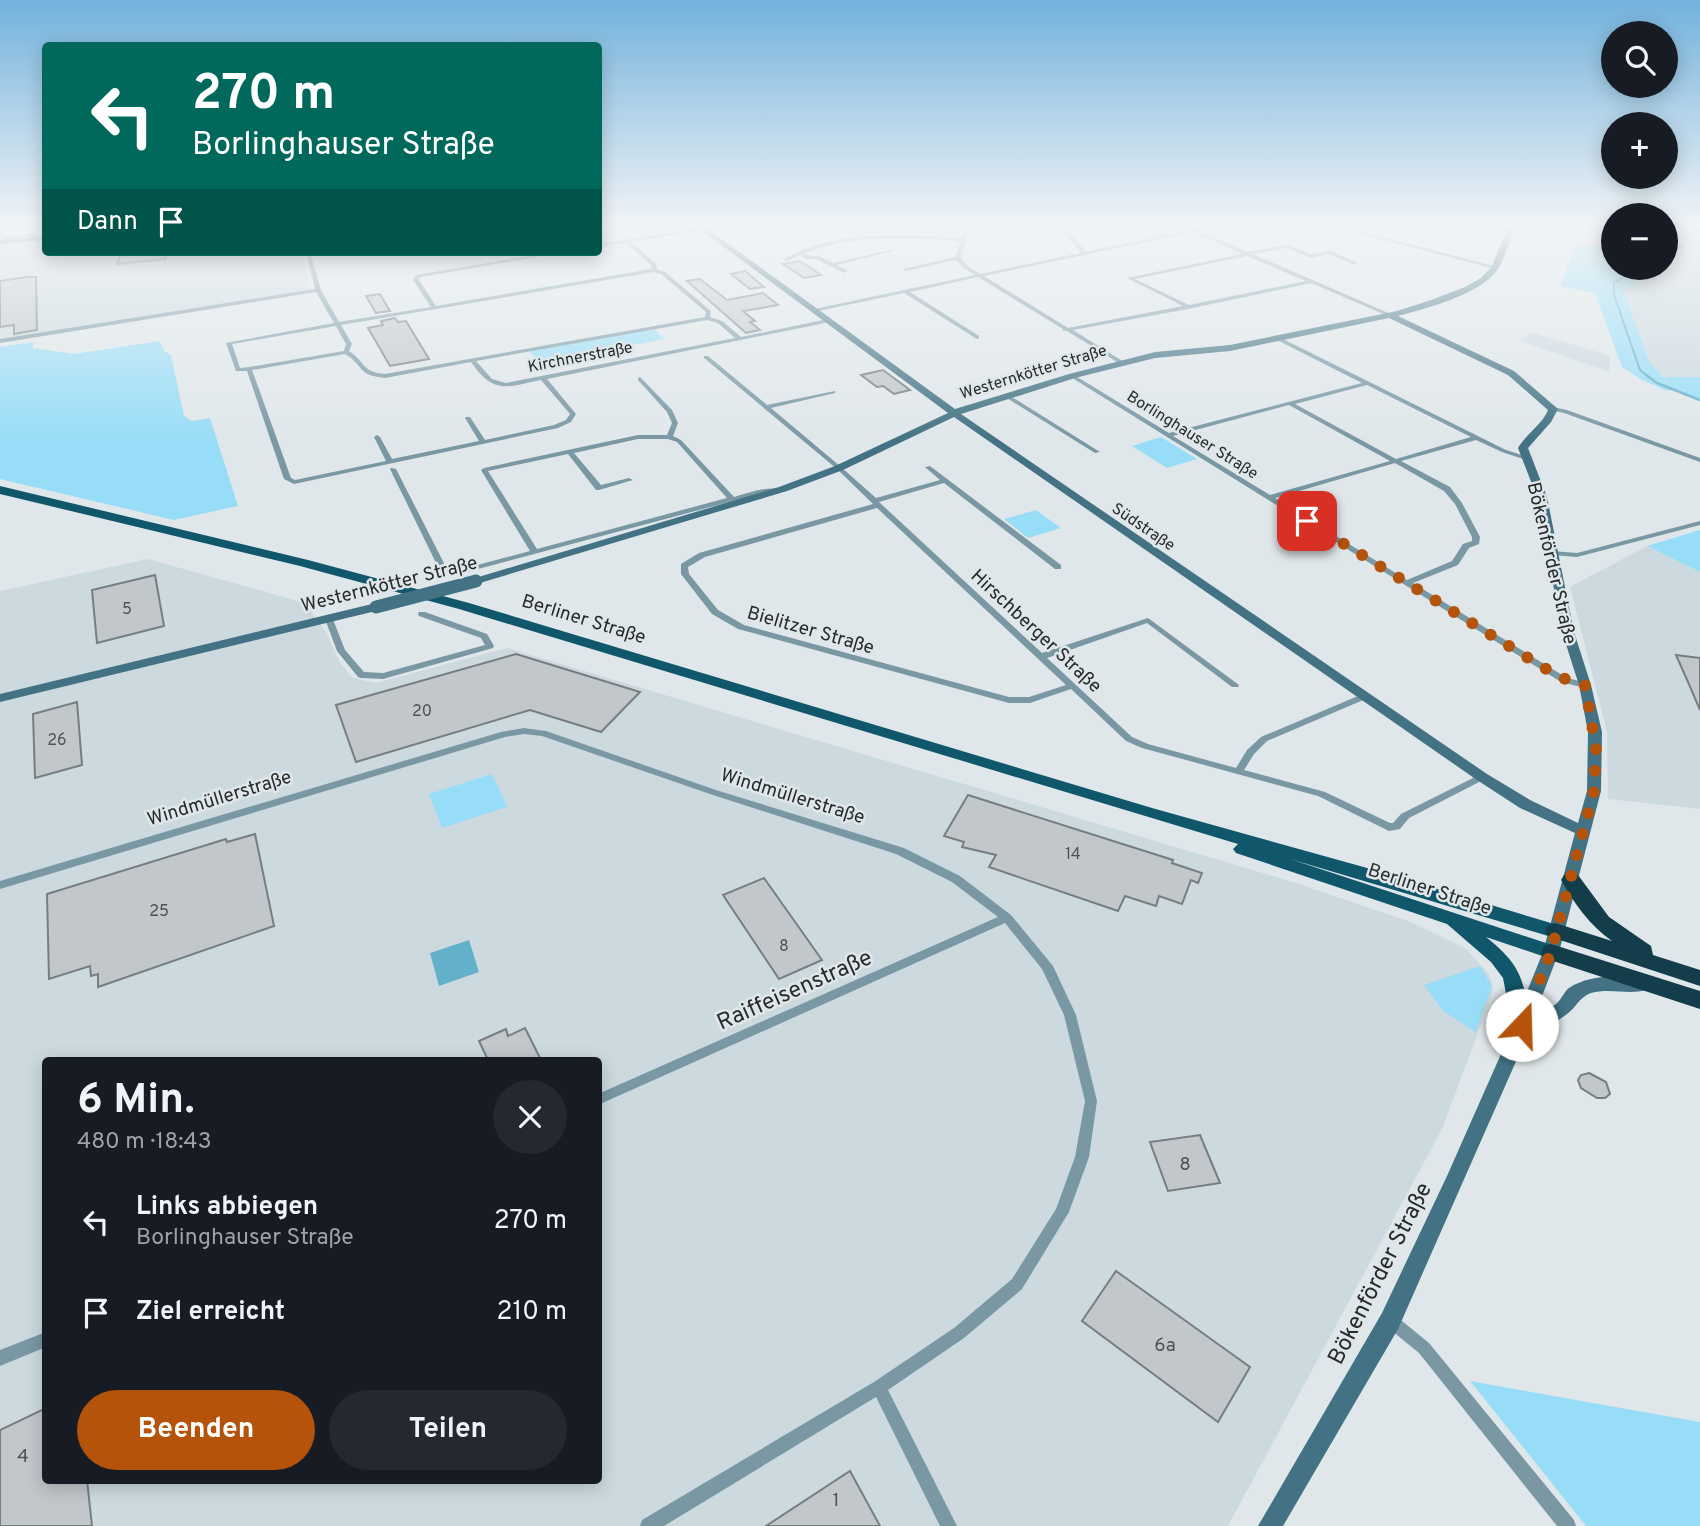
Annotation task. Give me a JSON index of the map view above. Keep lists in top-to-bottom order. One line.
{"streets":{"highway":["Berliner Straße"],"street":["Kirchnerstraße","Westernkötter Straße","Borlinghauser Straße","Südstraße","Bökenförder Straße","Bielitzer Straße","Hirschberger Straße","Windmüllerstraße","Raiffeisenstraße"]},"crossings":[["Kirchnerstraße","Südstraße"],["Westernkötter Straße","Borlinghauser Straße"],["Westernkötter Straße","Südstraße"],["Westernkötter Straße","Hirschberger Straße"],["Borlinghauser Straße","Bökenförder Straße"],["Südstraße","Bökenförder Straße"],["Südstraße","Hirschberger Straße"],["Bökenförder Straße","Berliner Straße"],["Bielitzer Straße","Hirschberger Straße"],["Windmüllerstraße","Raiffeisenstraße"]],"house_numbers":["5","20","26","14","25","8","8","6a","4","1"],"page":{"map_buttons":["+","−"],"turn":["270 m","Borlinghauser Straße"],"then":"Dann","heading":["6 Min.","480 m · 18:43"],"list":[{"name":"Links abbiegen","note":"Borlinghauser Straße","value":"270 m"},{"name":"Ziel erreicht","value":"210 m"}],"buttons":["Beenden","Teilen"]}}
